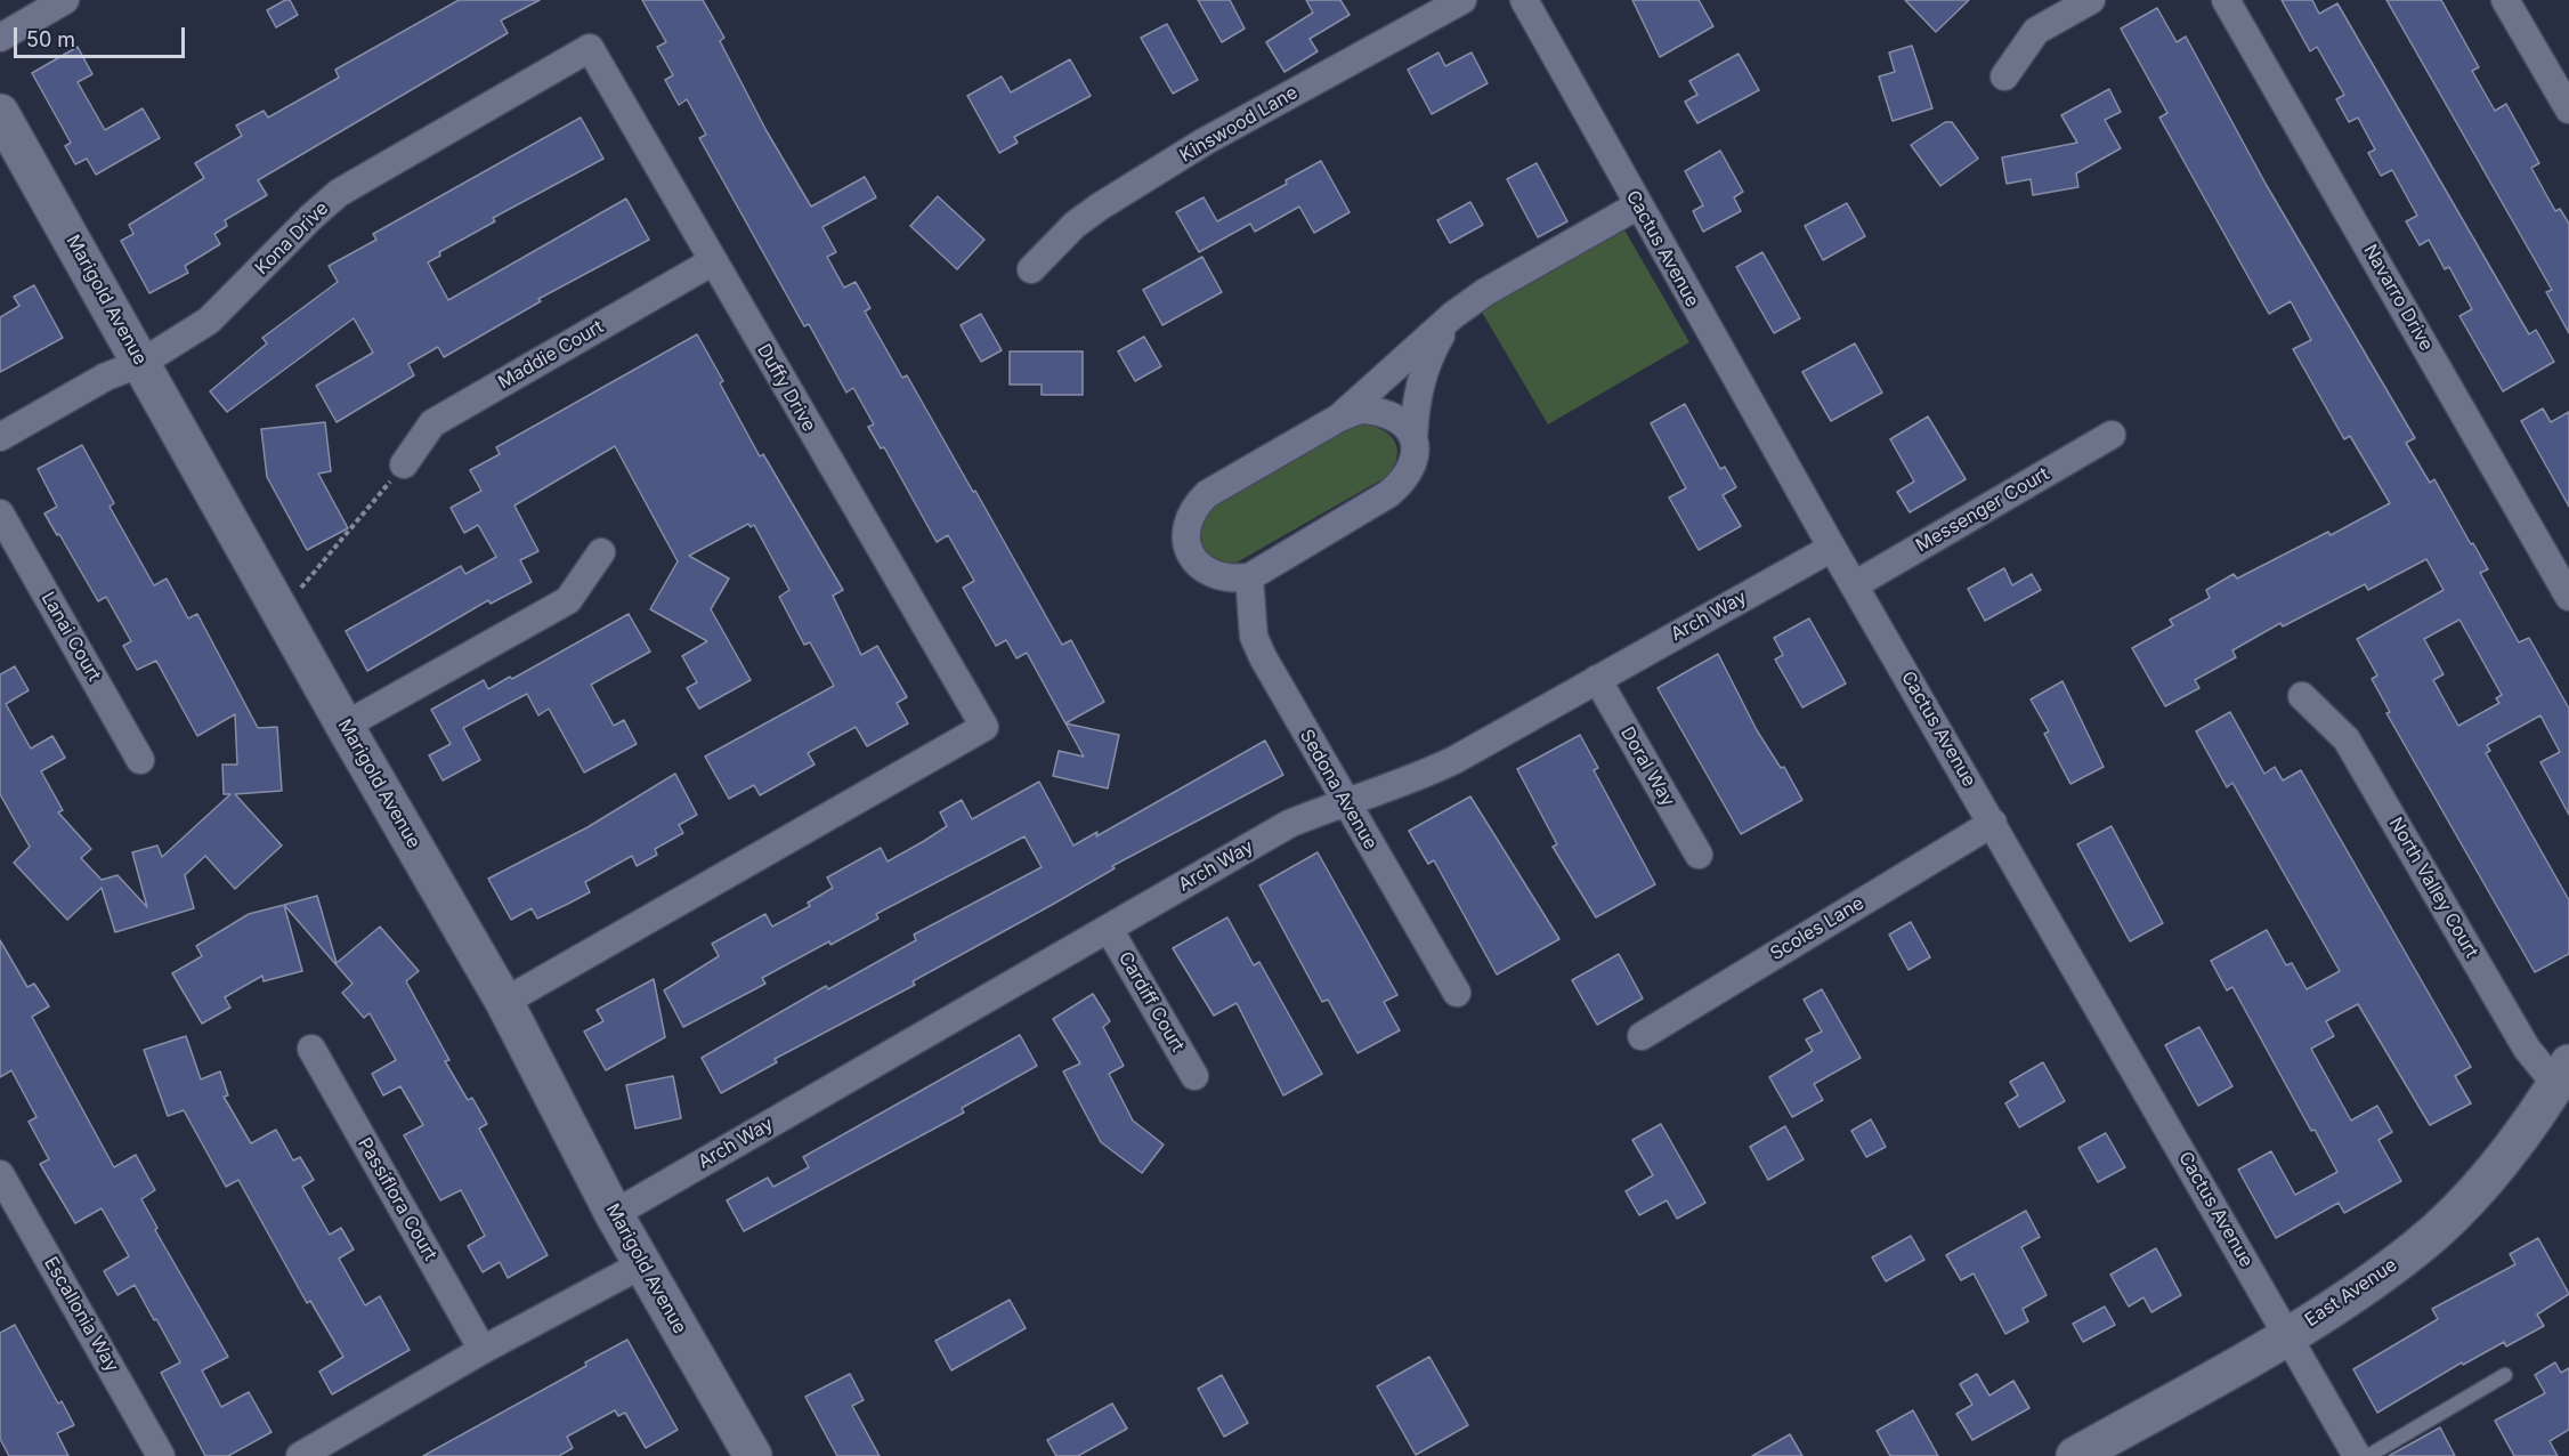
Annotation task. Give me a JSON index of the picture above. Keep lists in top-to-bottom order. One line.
{"streets":{"street":["Kinswood Lane","Kona Drive","Cactus Avenue","Navarro Drive","Marigold Avenue","Maddie Court","Duffy Drive","Messenger Court","Arch Way","Lanai Court","Doral Way","Sedona Avenue","North Valley Court","Scoles Lane","Cardiff Court","Passiflora Court","East Avenue","Escallonia Way"]},"crossings":[["Kona Drive","Marigold Avenue"],["Kona Drive","Duffy Drive"],["Cactus Avenue","Messenger Court"],["Cactus Avenue","Arch Way"],["Cactus Avenue","Scoles Lane"],["Cactus Avenue","East Avenue"],["Marigold Avenue","Duffy Drive"],["Marigold Avenue","Arch Way"],["Maddie Court","Duffy Drive"],["Arch Way","Doral Way"],["Arch Way","Sedona Avenue"],["Arch Way","Cardiff Court"],["North Valley Court","East Avenue"]],"scale_bar":"50 m"}
